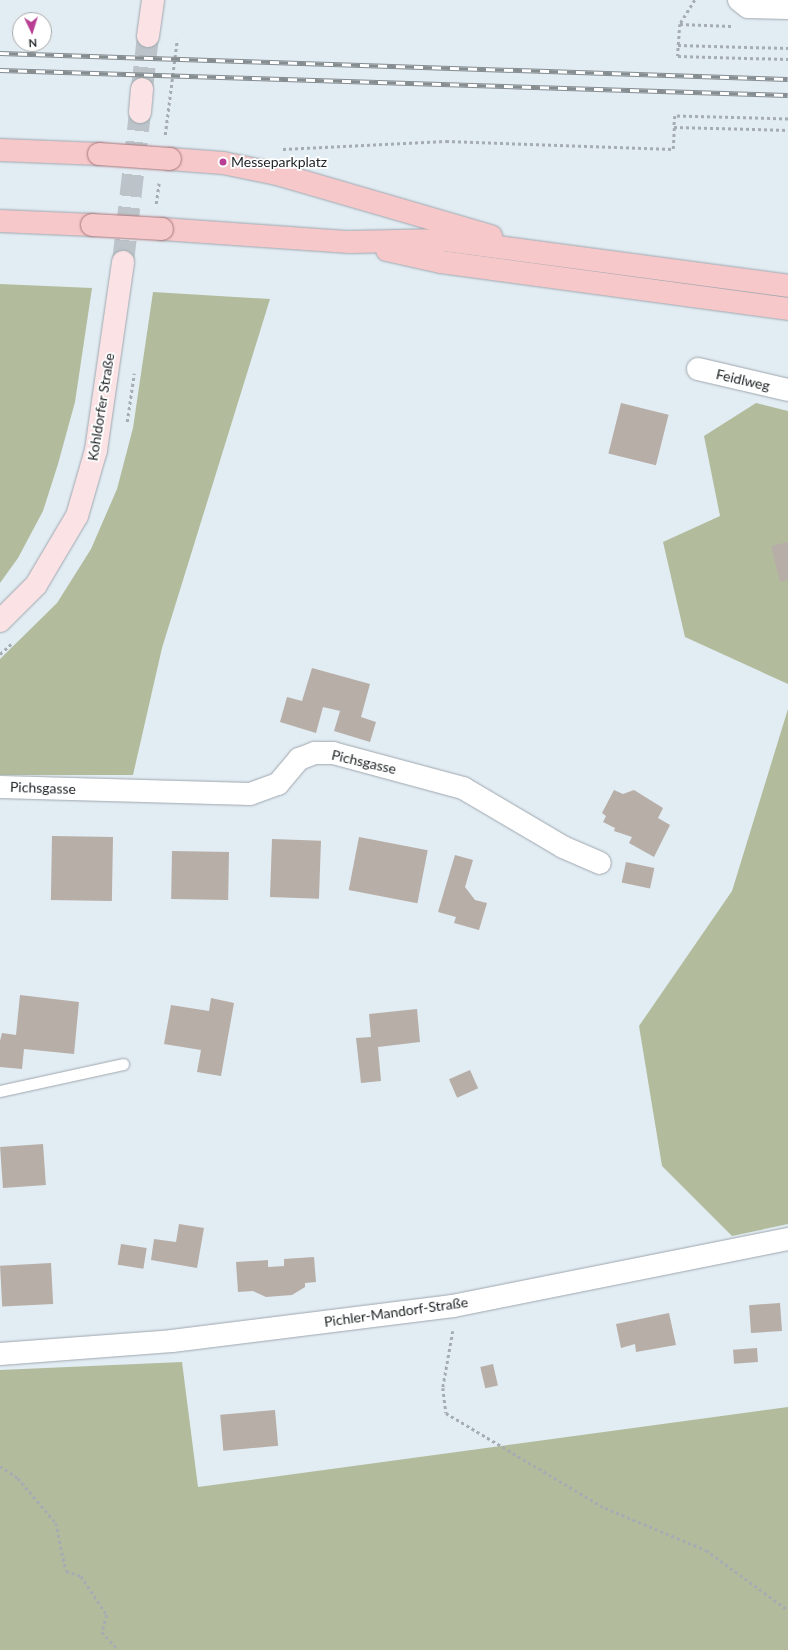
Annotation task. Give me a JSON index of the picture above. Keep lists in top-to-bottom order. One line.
{"streets":{"street":["Feidlweg","Kohldorfer Straße","Pichsgasse","Pichler-Mandorf-Straße"]},"places":["Messeparkplatz"],"north":"bottom"}
